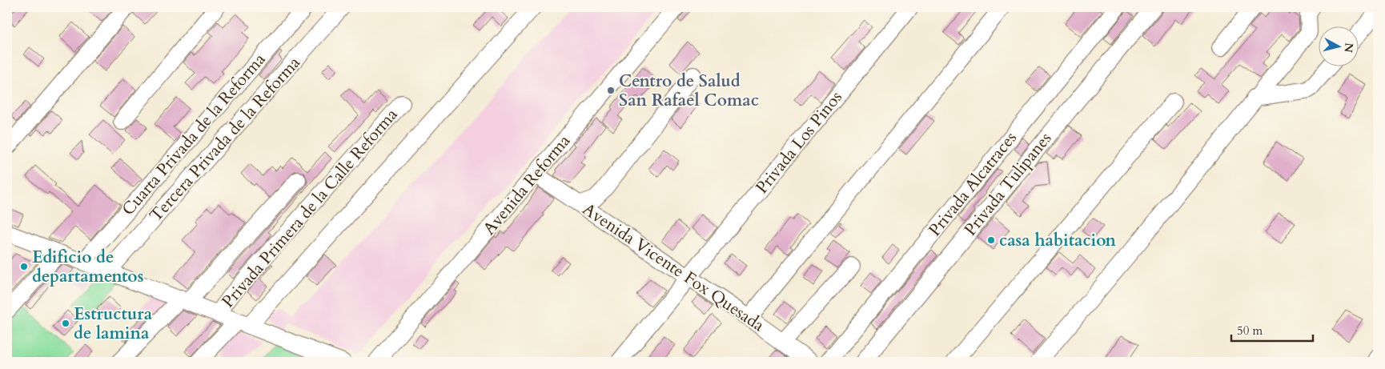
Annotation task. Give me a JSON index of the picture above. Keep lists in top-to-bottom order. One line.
{"streets":{"street":["Cuarta Privada de la Reforma","Tercera Privada de la Reforma","Privada Los Pinos","Privada Alcatraces","Privada Tulipanes","Avenida Reforma","Privada Primera de la Calle Reforma","Avenida Vicente Fox Quesada"]},"crossings":[["Privada Los Pinos","Avenida Vicente Fox Quesada"],["Avenida Reforma","Avenida Vicente Fox Quesada"]],"places":["Centro de Salud San Rafael Comac","casa habitacion","Edificio de departamentos","Estructura de lamina"],"scale_bar":"50 m","north":"right"}
